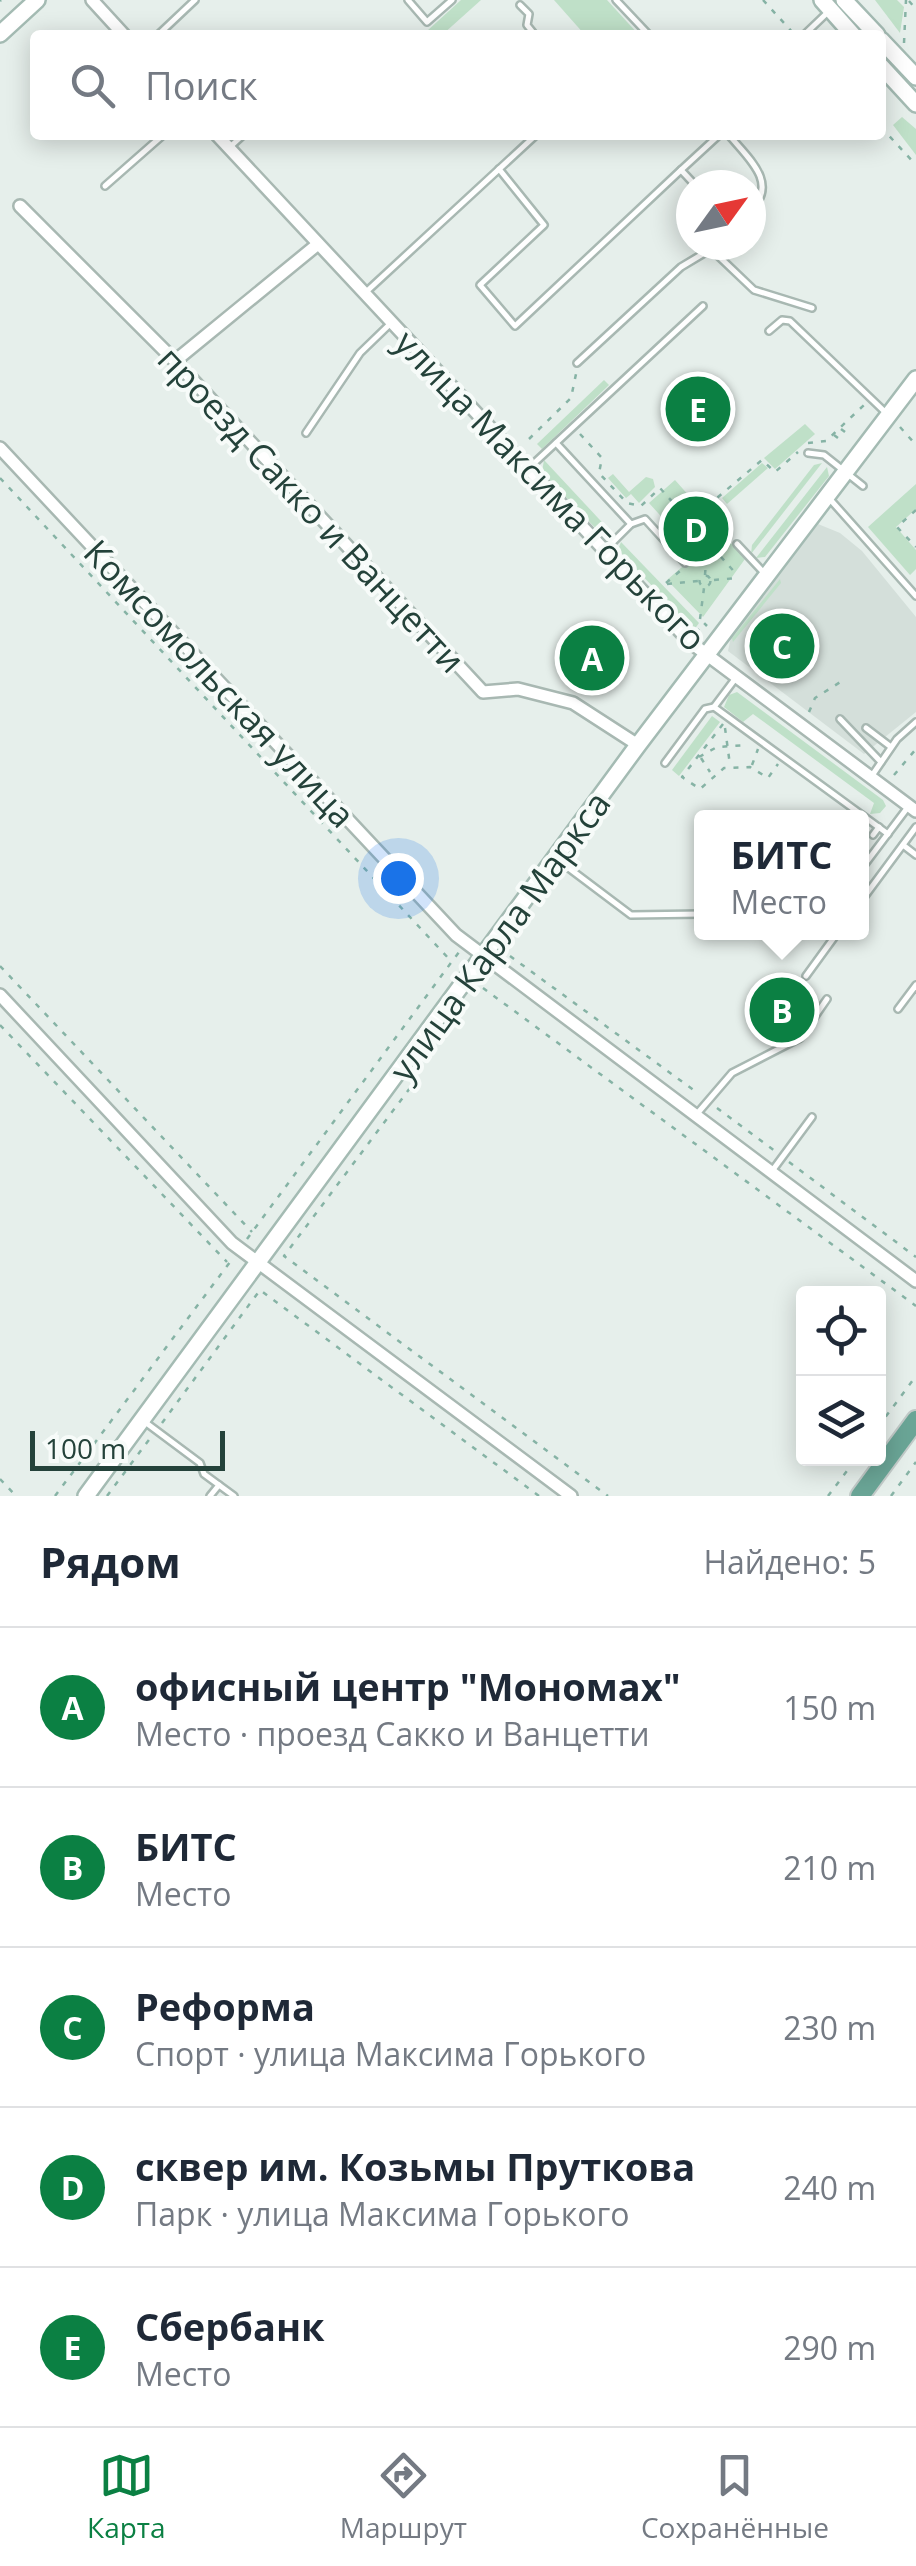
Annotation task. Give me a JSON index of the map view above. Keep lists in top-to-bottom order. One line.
{"streets":{"main road":["улица Карла Маркса"],"street":["улица Максима Горького","проезд Сакко и Ванцетти","Комсомольская улица"]},"crossings":[["улица Максима Горького","улица Карла Маркса"],["проезд Сакко и Ванцетти","улица Карла Маркса"],["Комсомольская улица","улица Карла Маркса"]],"scale_bar":"100 m","north":"top right","page":{"search":"Поиск","pins":["E","D","C","A","B"],"popup":["БИТС","Место"],"scale":"100 m","heading":["Рядом","Найдено: 5"],"list":[{"mark":"A","name":"офисный центр \"Мономах\"","note":"Место · проезд Сакко и Ванцетти","value":"150 m"},{"mark":"B","name":"БИТС","note":"Место","value":"210 m"},{"mark":"C","name":"Реформа","note":"Спорт · улица Максима Горького","value":"230 m"},{"mark":"D","name":"сквер им. Козьмы Пруткова","note":"Парк · улица Максима Горького","value":"240 m"},{"mark":"E","name":"Сбербанк","note":"Место","value":"290 m"}],"nav":["Карта","Маршрут","Сохранённые"]}}
